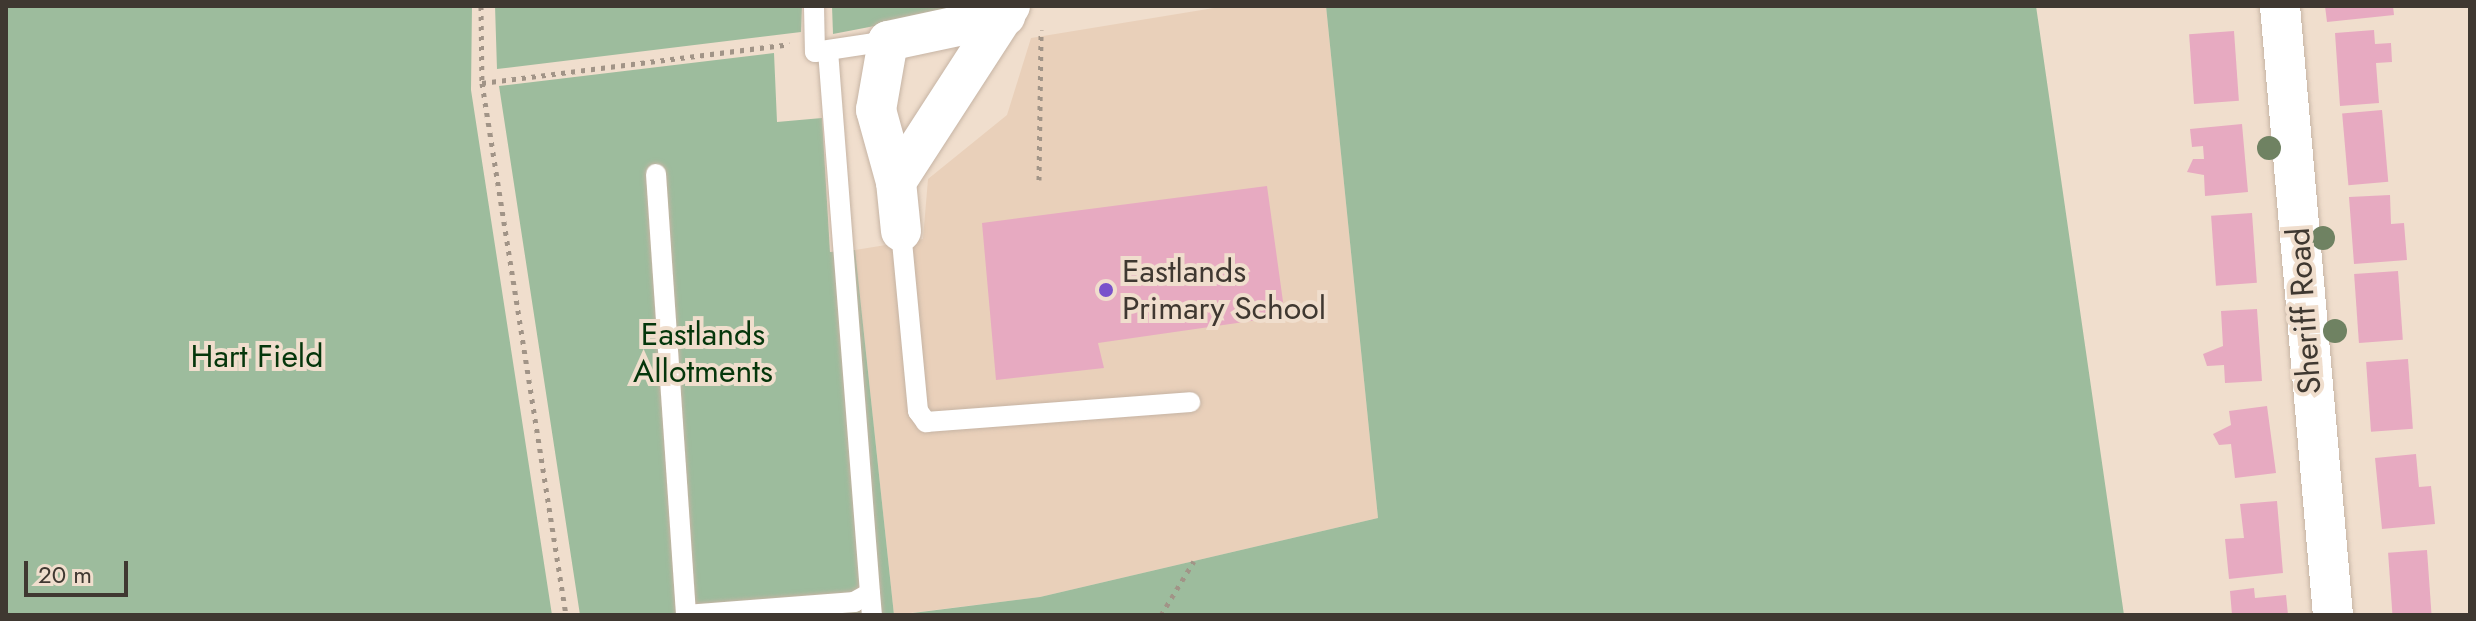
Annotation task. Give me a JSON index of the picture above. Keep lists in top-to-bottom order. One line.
{"streets":{"street":["Sheriff Road"]},"parks":["Eastlands Allotments","Hart Field"],"places":["Eastlands Primary School"],"scale_bar":"20 m"}
